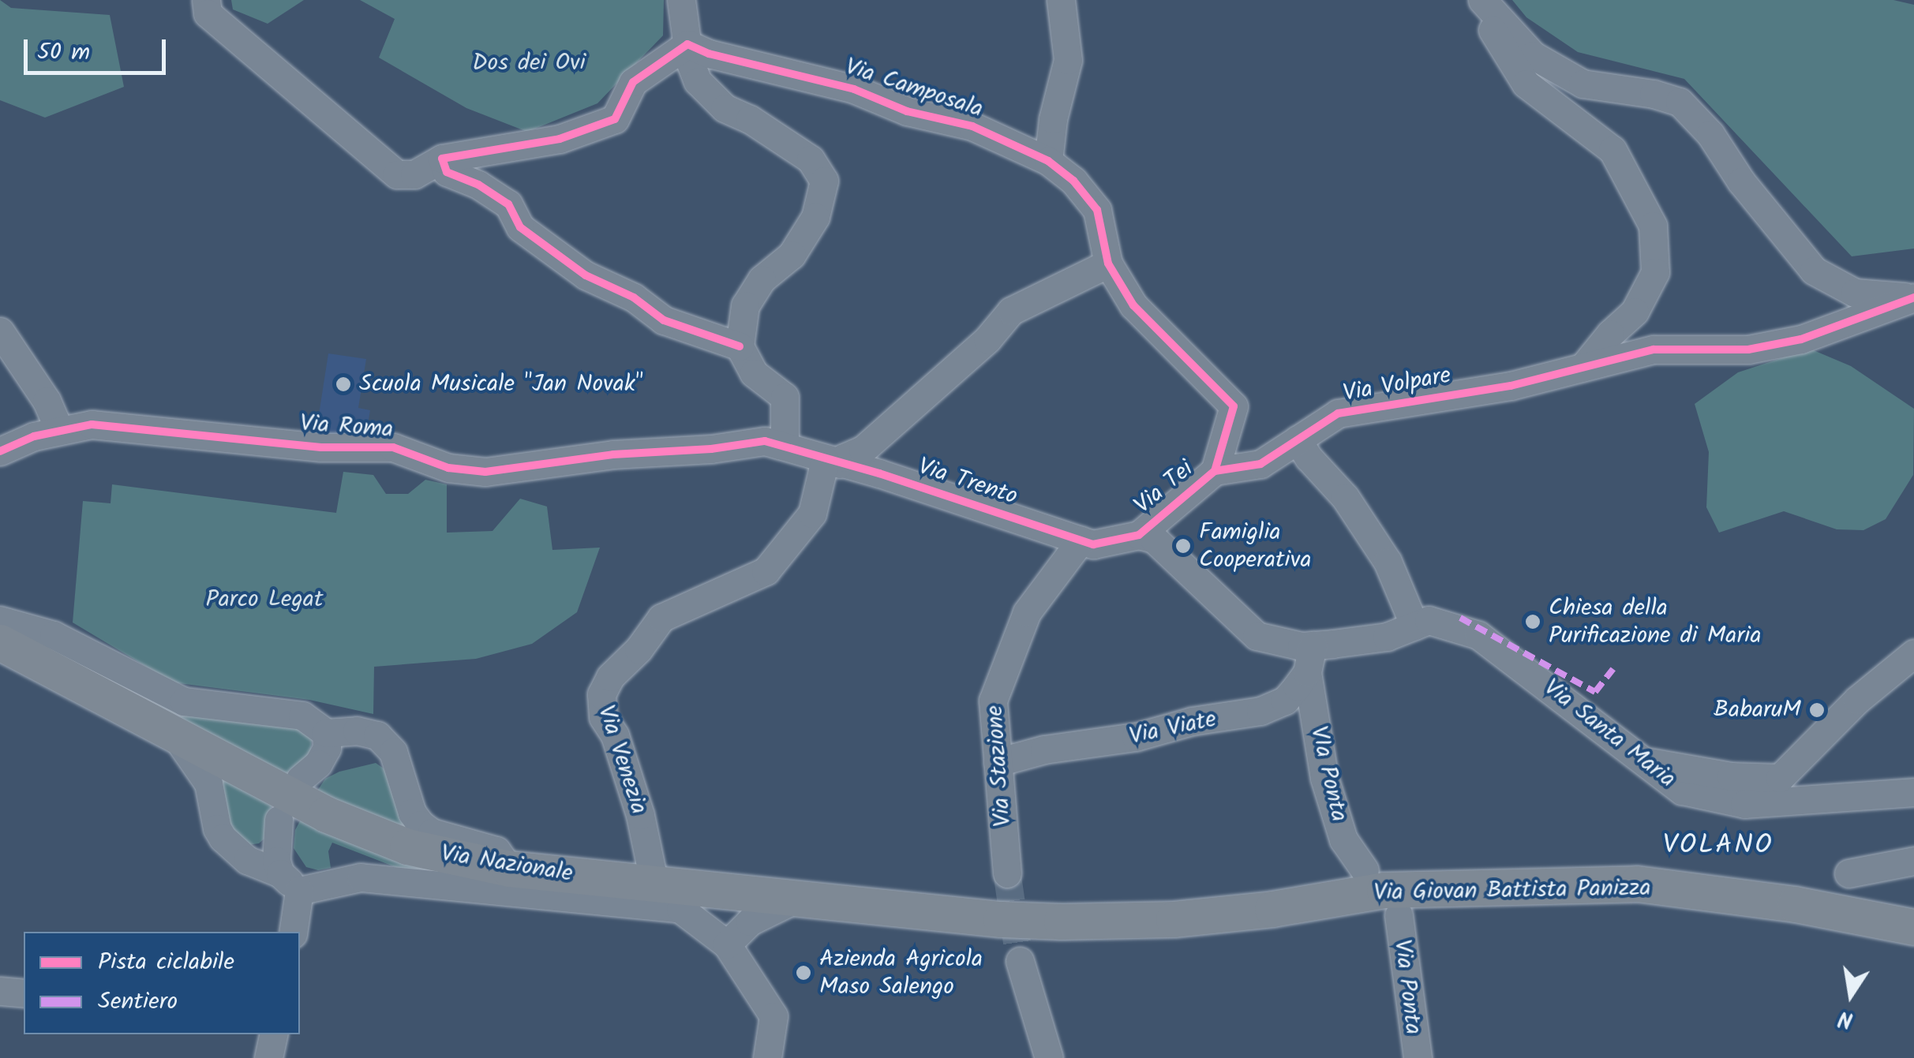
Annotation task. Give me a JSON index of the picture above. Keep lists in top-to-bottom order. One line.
{"streets":{"main road":["Via Nazionale","Via Giovan Battista Panizza"],"street":["Via Camposala","Via Volpare","Via Roma","Via Trento","Via Tei","Via Viate","Via Santa Maria","Via Venezia","Via Stazione","VIa Ponta","Via Ponta"]},"crossings":[["Via Camposala","Via Tei"],["Via Volpare","Via Tei"],["Via Roma","Via Trento"],["Via Trento","Via Tei"],["Via Trento","Via Venezia"],["Via Trento","Via Stazione"],["Via Viate","Via Stazione"],["Via Viate","VIa Ponta"],["Via Venezia","Via Nazionale"],["Via Nazionale","Via Giovan Battista Panizza"]],"districts":["VOLANO"],"parks":["Dos dei Ovi","Parco Legat"],"places":["Scuola Musicale \"Jan Novak\"","Famiglia Cooperativa","Chiesa della Purificazione di Maria","BabaruM","Azienda Agricola Maso Salengo"],"legend":["Pista ciclabile","Sentiero"],"scale_bar":"50 m","north":"bottom"}
